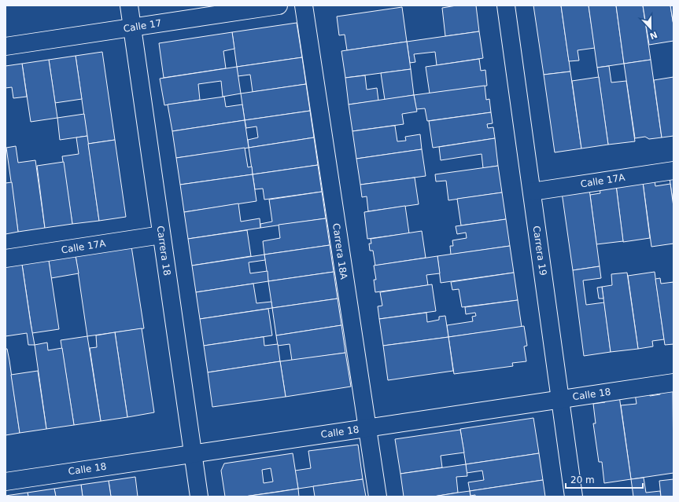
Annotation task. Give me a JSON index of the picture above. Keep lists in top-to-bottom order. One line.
{"streets":{"street":["Calle 17","Calle 17A","Carrera 18","Carrera 19","Carrera 18A","Calle 18"]},"crossings":[["Calle 17","Carrera 18"],["Calle 17A","Carrera 18"],["Calle 17A","Carrera 19"],["Carrera 18","Calle 18"],["Carrera 19","Calle 18"],["Carrera 18A","Calle 18"]],"scale_bar":"20 m","north":"bottom"}
